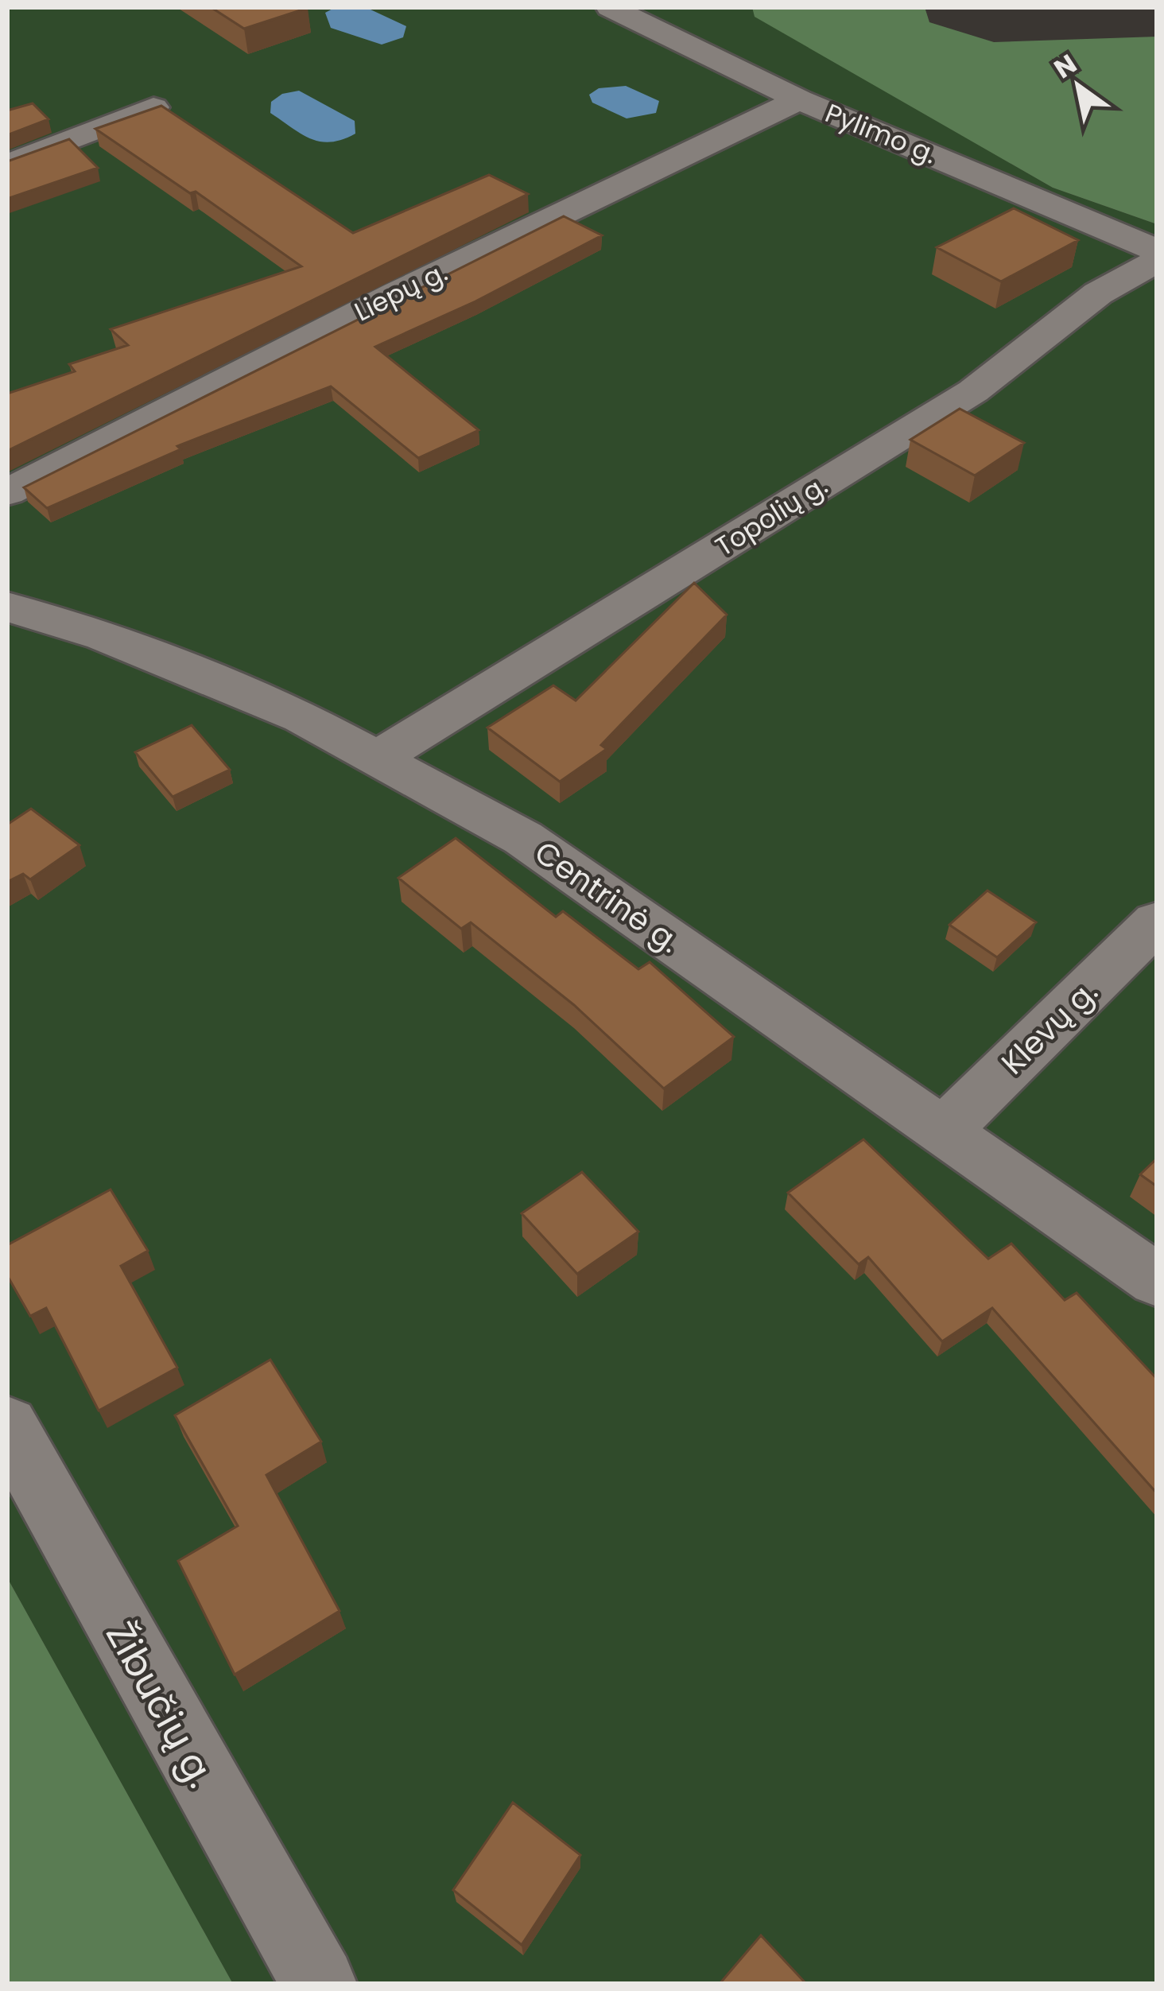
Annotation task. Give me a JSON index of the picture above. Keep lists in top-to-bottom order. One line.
{"streets":{"street":["Pylimo g.","Liepų g.","Topolių g.","Centrinė g.","Klevų g.","Žibučių g."]},"crossings":[["Pylimo g.","Liepų g."],["Topolių g.","Centrinė g."],["Centrinė g.","Klevų g."]],"north":"top left"}
